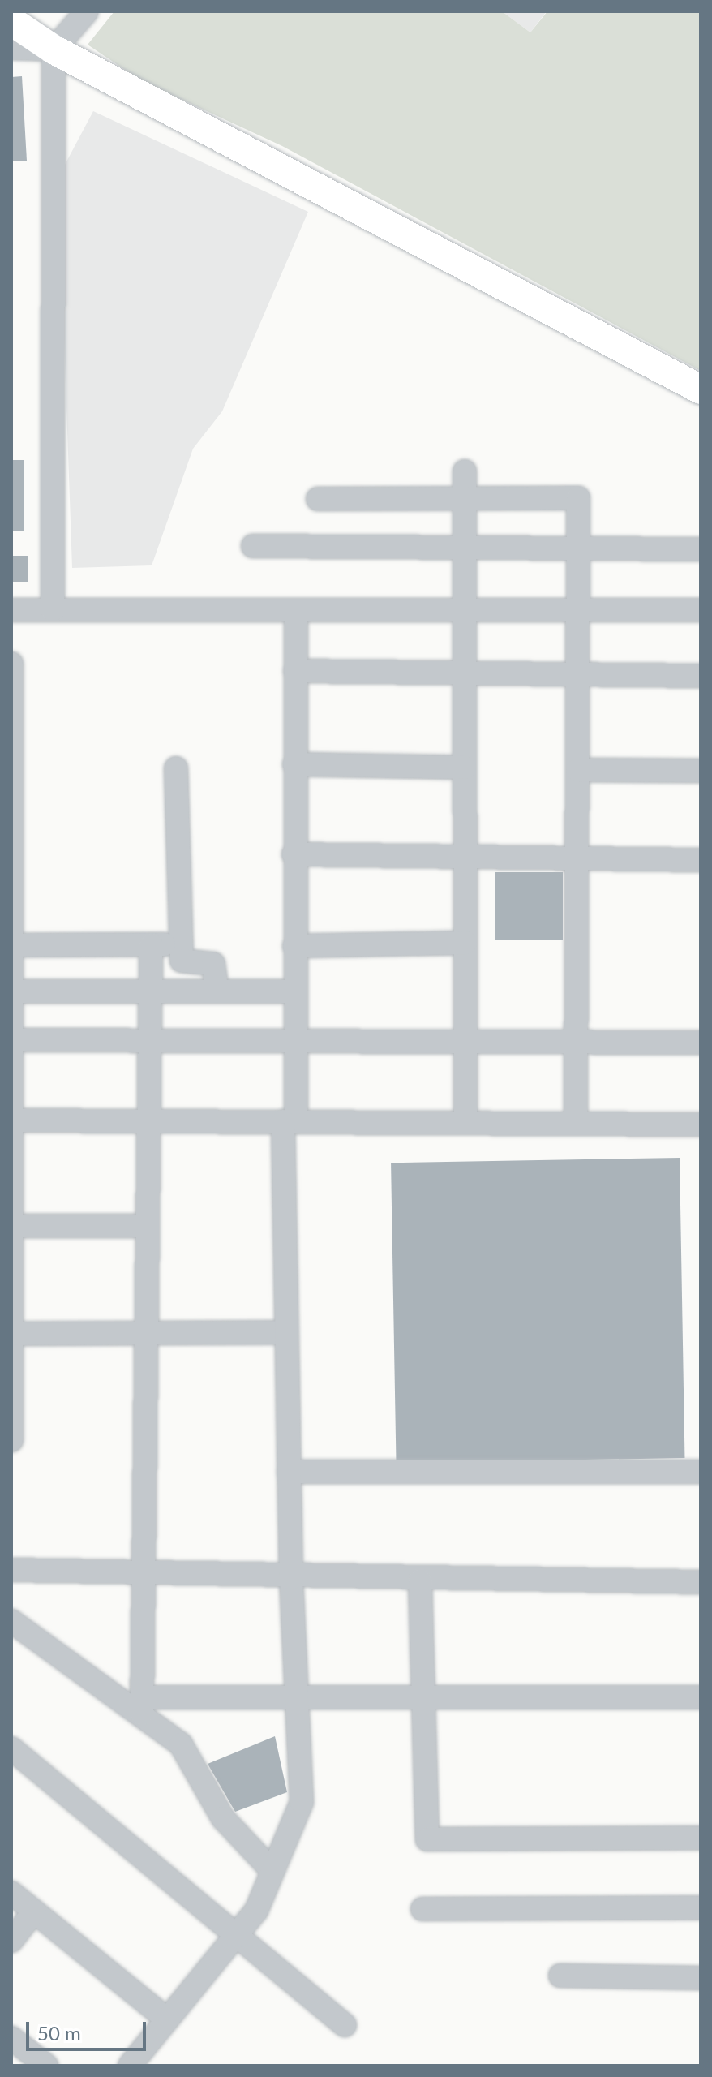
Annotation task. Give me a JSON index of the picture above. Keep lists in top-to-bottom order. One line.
{"scale_bar":"50 m"}
